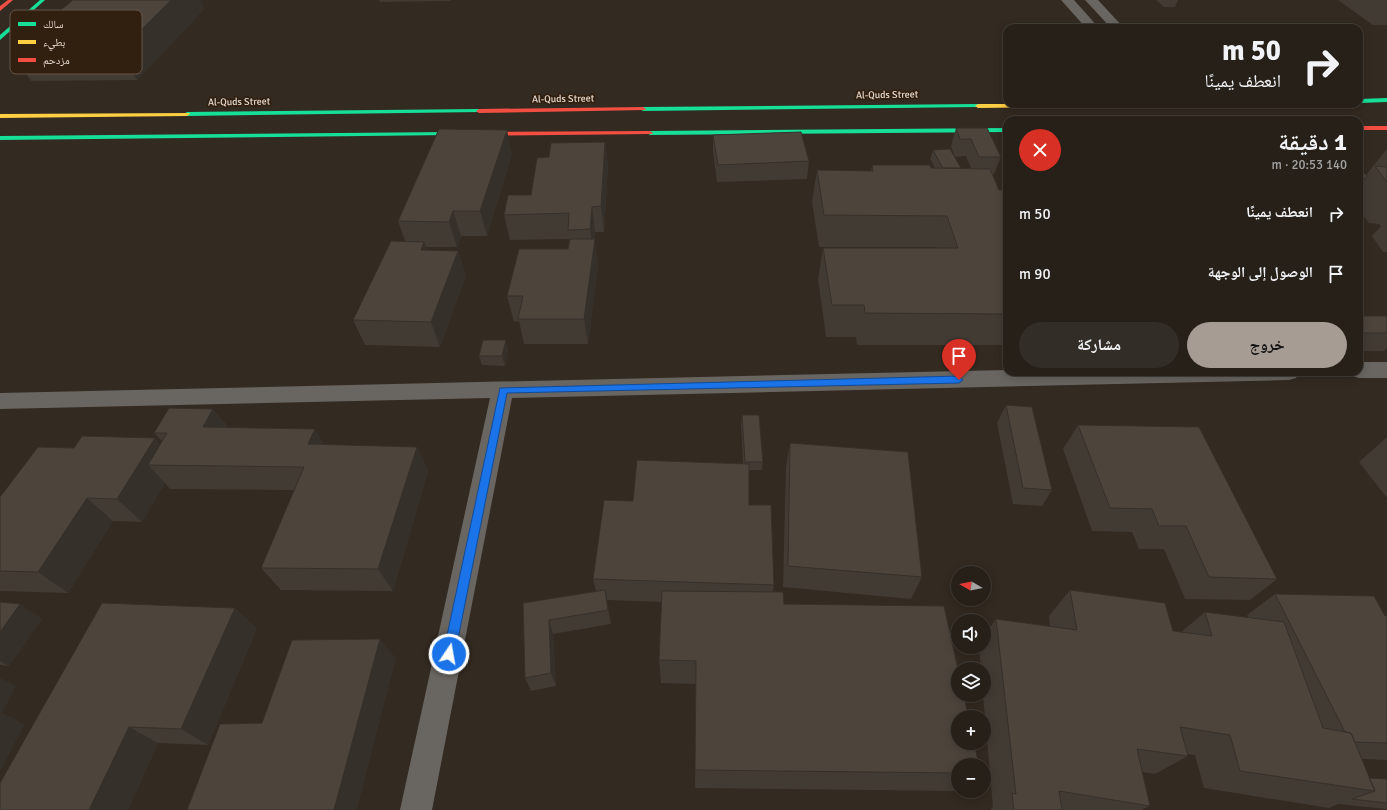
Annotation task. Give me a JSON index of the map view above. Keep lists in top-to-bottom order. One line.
{"streets":{"street":["Al-Quds Street"]},"legend":["سالك","بطيء","مزدحم"],"north":"left","page":{"turn":["50 m","انعطف يمينًا"],"heading":["1 دقيقة","140 m · 20:53"],"list":[{"name":"انعطف يمينًا","value":"50 m"},{"name":"الوصول إلى الوجهة","value":"90 m"}],"buttons":["خروج","مشاركة"],"map_buttons":["+","−"]}}
